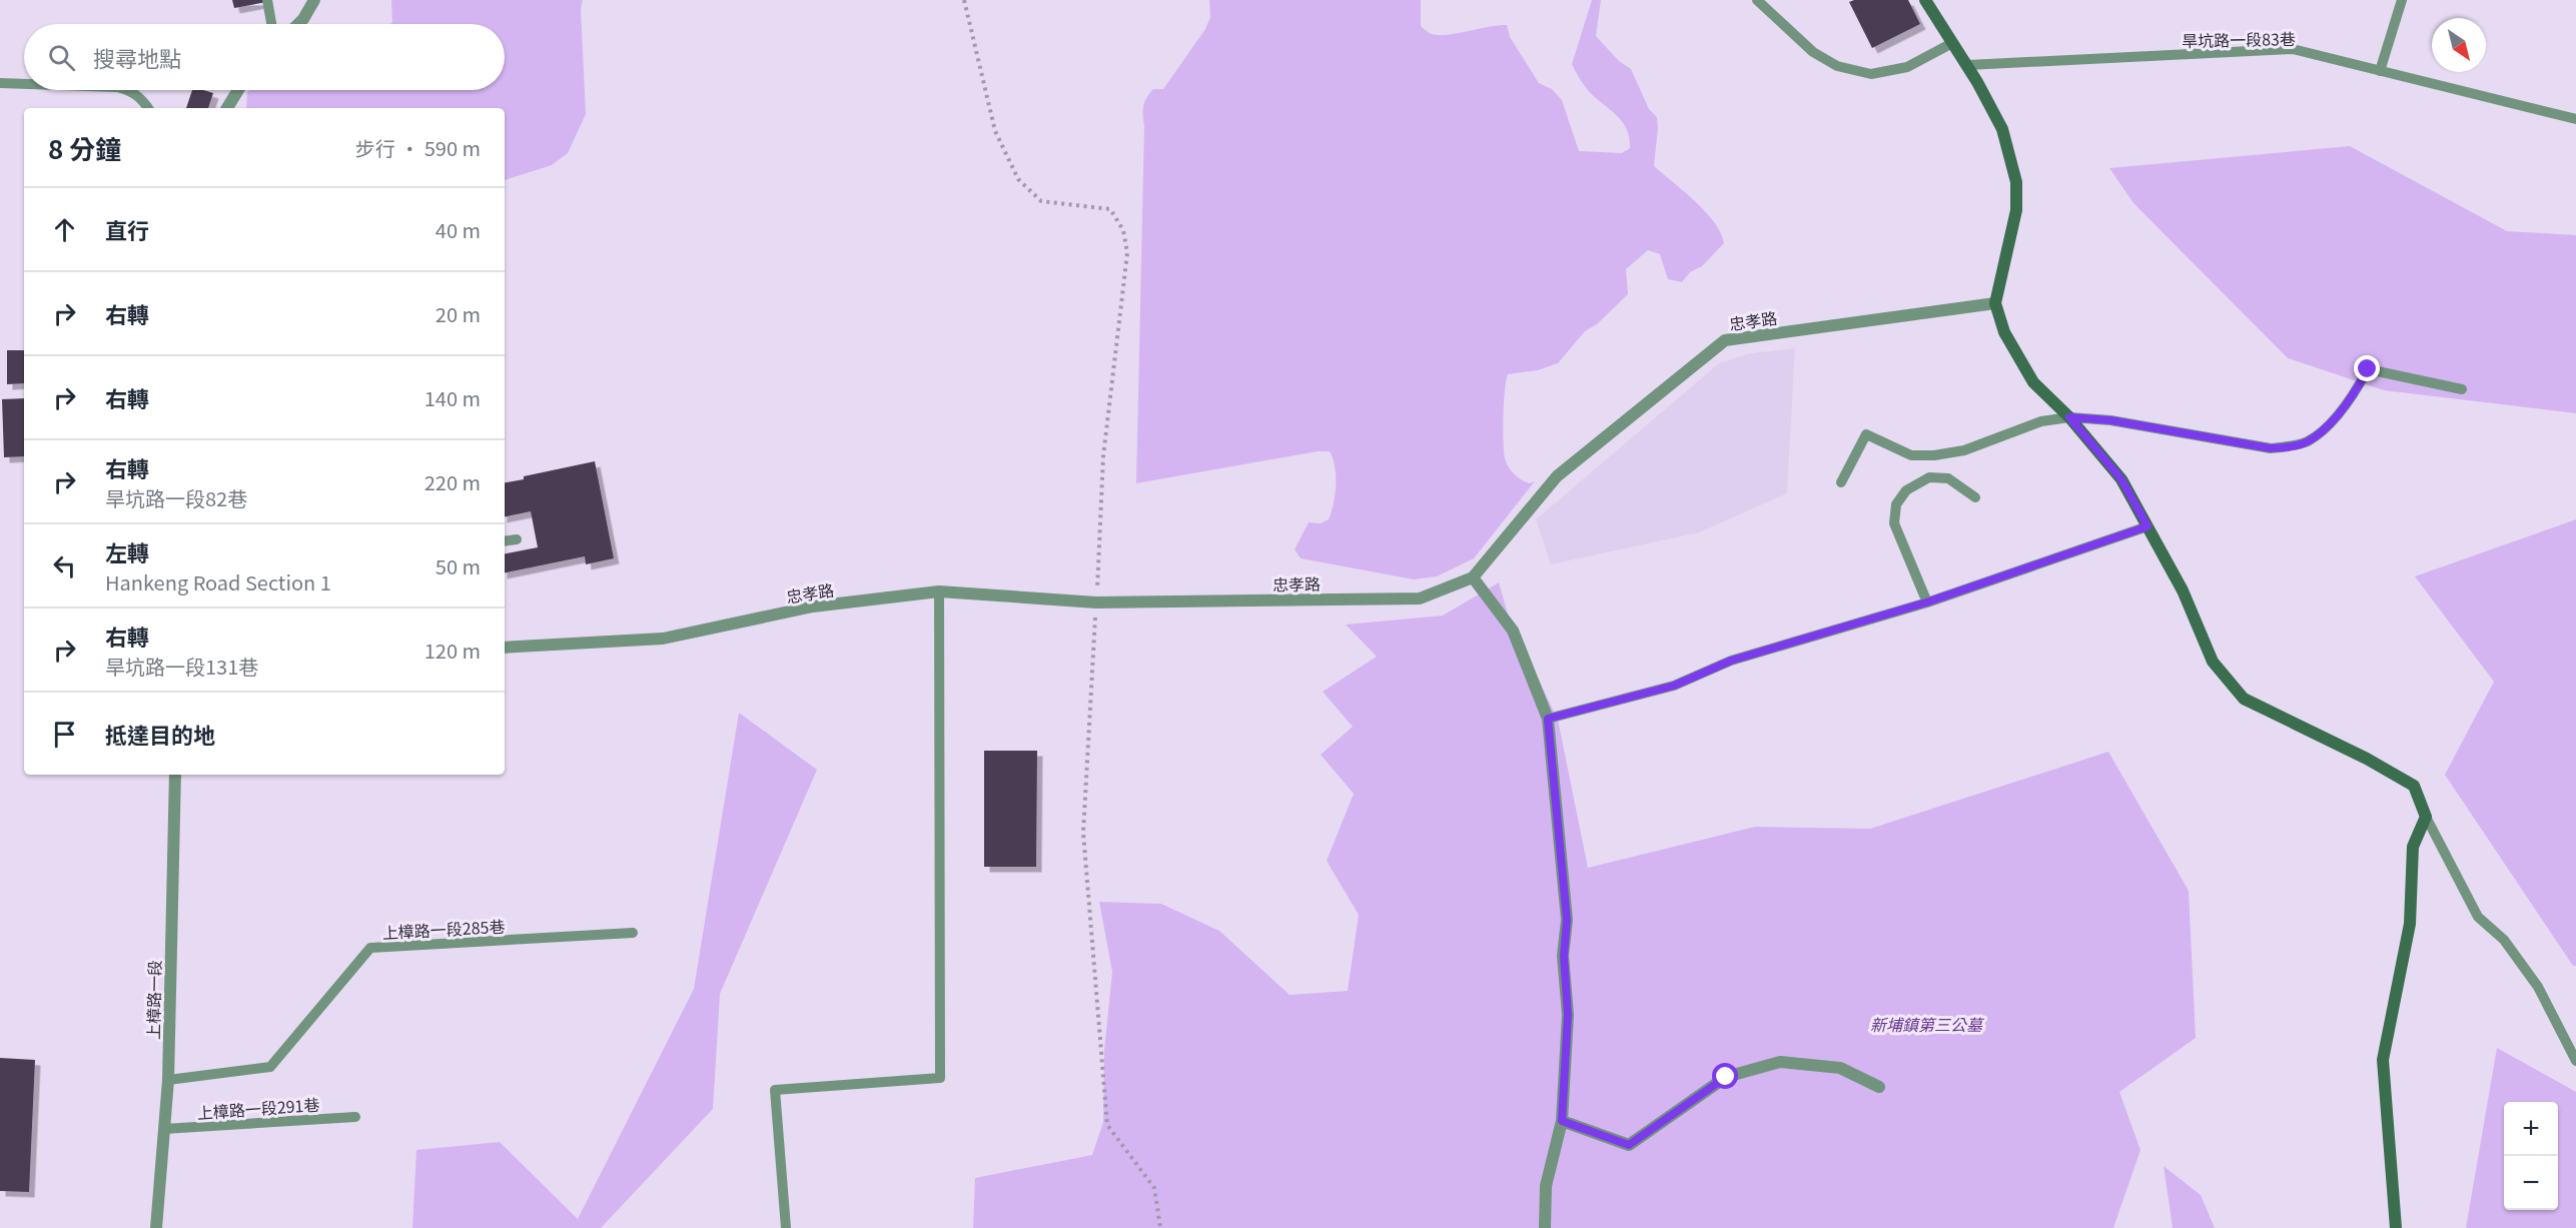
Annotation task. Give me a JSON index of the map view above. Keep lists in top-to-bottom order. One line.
{"streets":{"street":["忠孝路","上樟路一段"],"lane":["旱坑路一段83巷","上樟路一段285巷","上樟路一段291巷"]},"crossings":[["上樟路一段285巷","上樟路一段"],["上樟路一段","上樟路一段291巷"]],"parks":["新埔鎮第三公墓"],"north":"bottom right","page":{"search":"搜尋地點","heading":["8 分鐘","步行 · 590 m"],"list":[["直行","40 m"],["右轉","20 m"],["右轉","140 m"],["右轉","旱坑路一段82巷","220 m"],["左轉","Hankeng Road Section 1","50 m"],["右轉","旱坑路一段131巷","120 m"],"抵達目的地"],"map_buttons":["+","−"]}}
